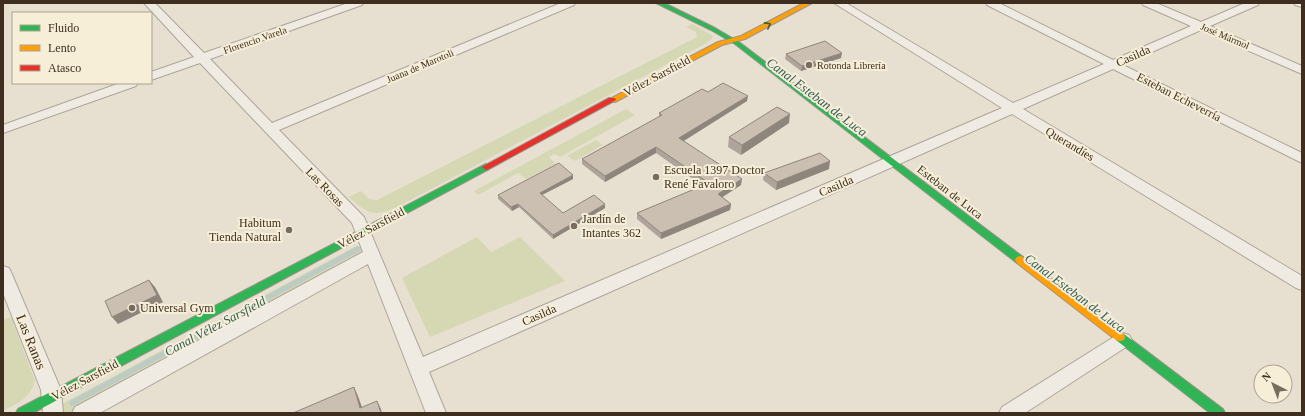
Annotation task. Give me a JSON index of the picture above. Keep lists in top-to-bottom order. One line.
{"streets":{"street":["José Mármol","Florencio Varela","Casilda","Juana de Marotoli","Vélez Sarsfield","Esteban Echeverría","Querandíes","Las Rosas","Esteban de Luca","Las Ranas"]},"crossings":[["José Mármol","Casilda"],["Florencio Varela","Las Rosas"],["Casilda","Esteban Echeverría"],["Casilda","Querandíes"],["Casilda","Las Rosas"],["Casilda","Esteban de Luca"],["Juana de Marotoli","Las Rosas"],["Vélez Sarsfield","Las Rosas"],["Vélez Sarsfield","Esteban de Luca"],["Vélez Sarsfield","Las Ranas"]],"water":["Canal Esteban de Luca","Canal Vélez Sarsfield"],"places":["Rotonda Librería","Escuela 1397 Doctor René Favaloro","Jardín de Intantes 362","Habitum Tienda Natural","Universal Gym"],"legend":["Fluido","Lento","Atasco"],"north":"top left"}
